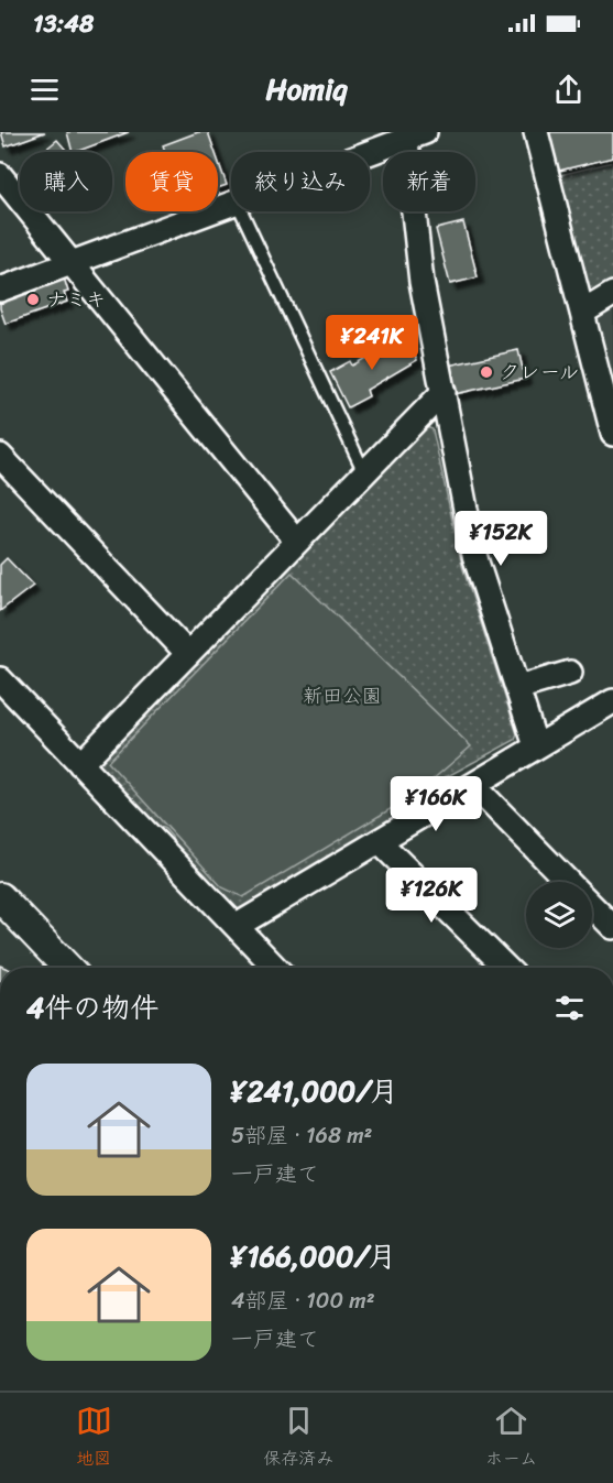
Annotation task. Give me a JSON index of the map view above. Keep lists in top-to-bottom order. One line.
{"parks":["新田公園"],"places":["ナミキ","クレール"],"page":{"status":"13:48","header":"Homiq","chip":["購入","賃貸","絞り込み","新着"],"price":["¥241K","¥152K","¥166K","¥126K"],"heading":"4件の物件","list":[{"name":"¥241,000/月","note":"5部屋 · 168 m² · 一戸建て"},{"name":"¥166,000/月","note":"4部屋 · 100 m² · 一戸建て"}],"tabs":["地図","保存済み","ホーム"]}}
